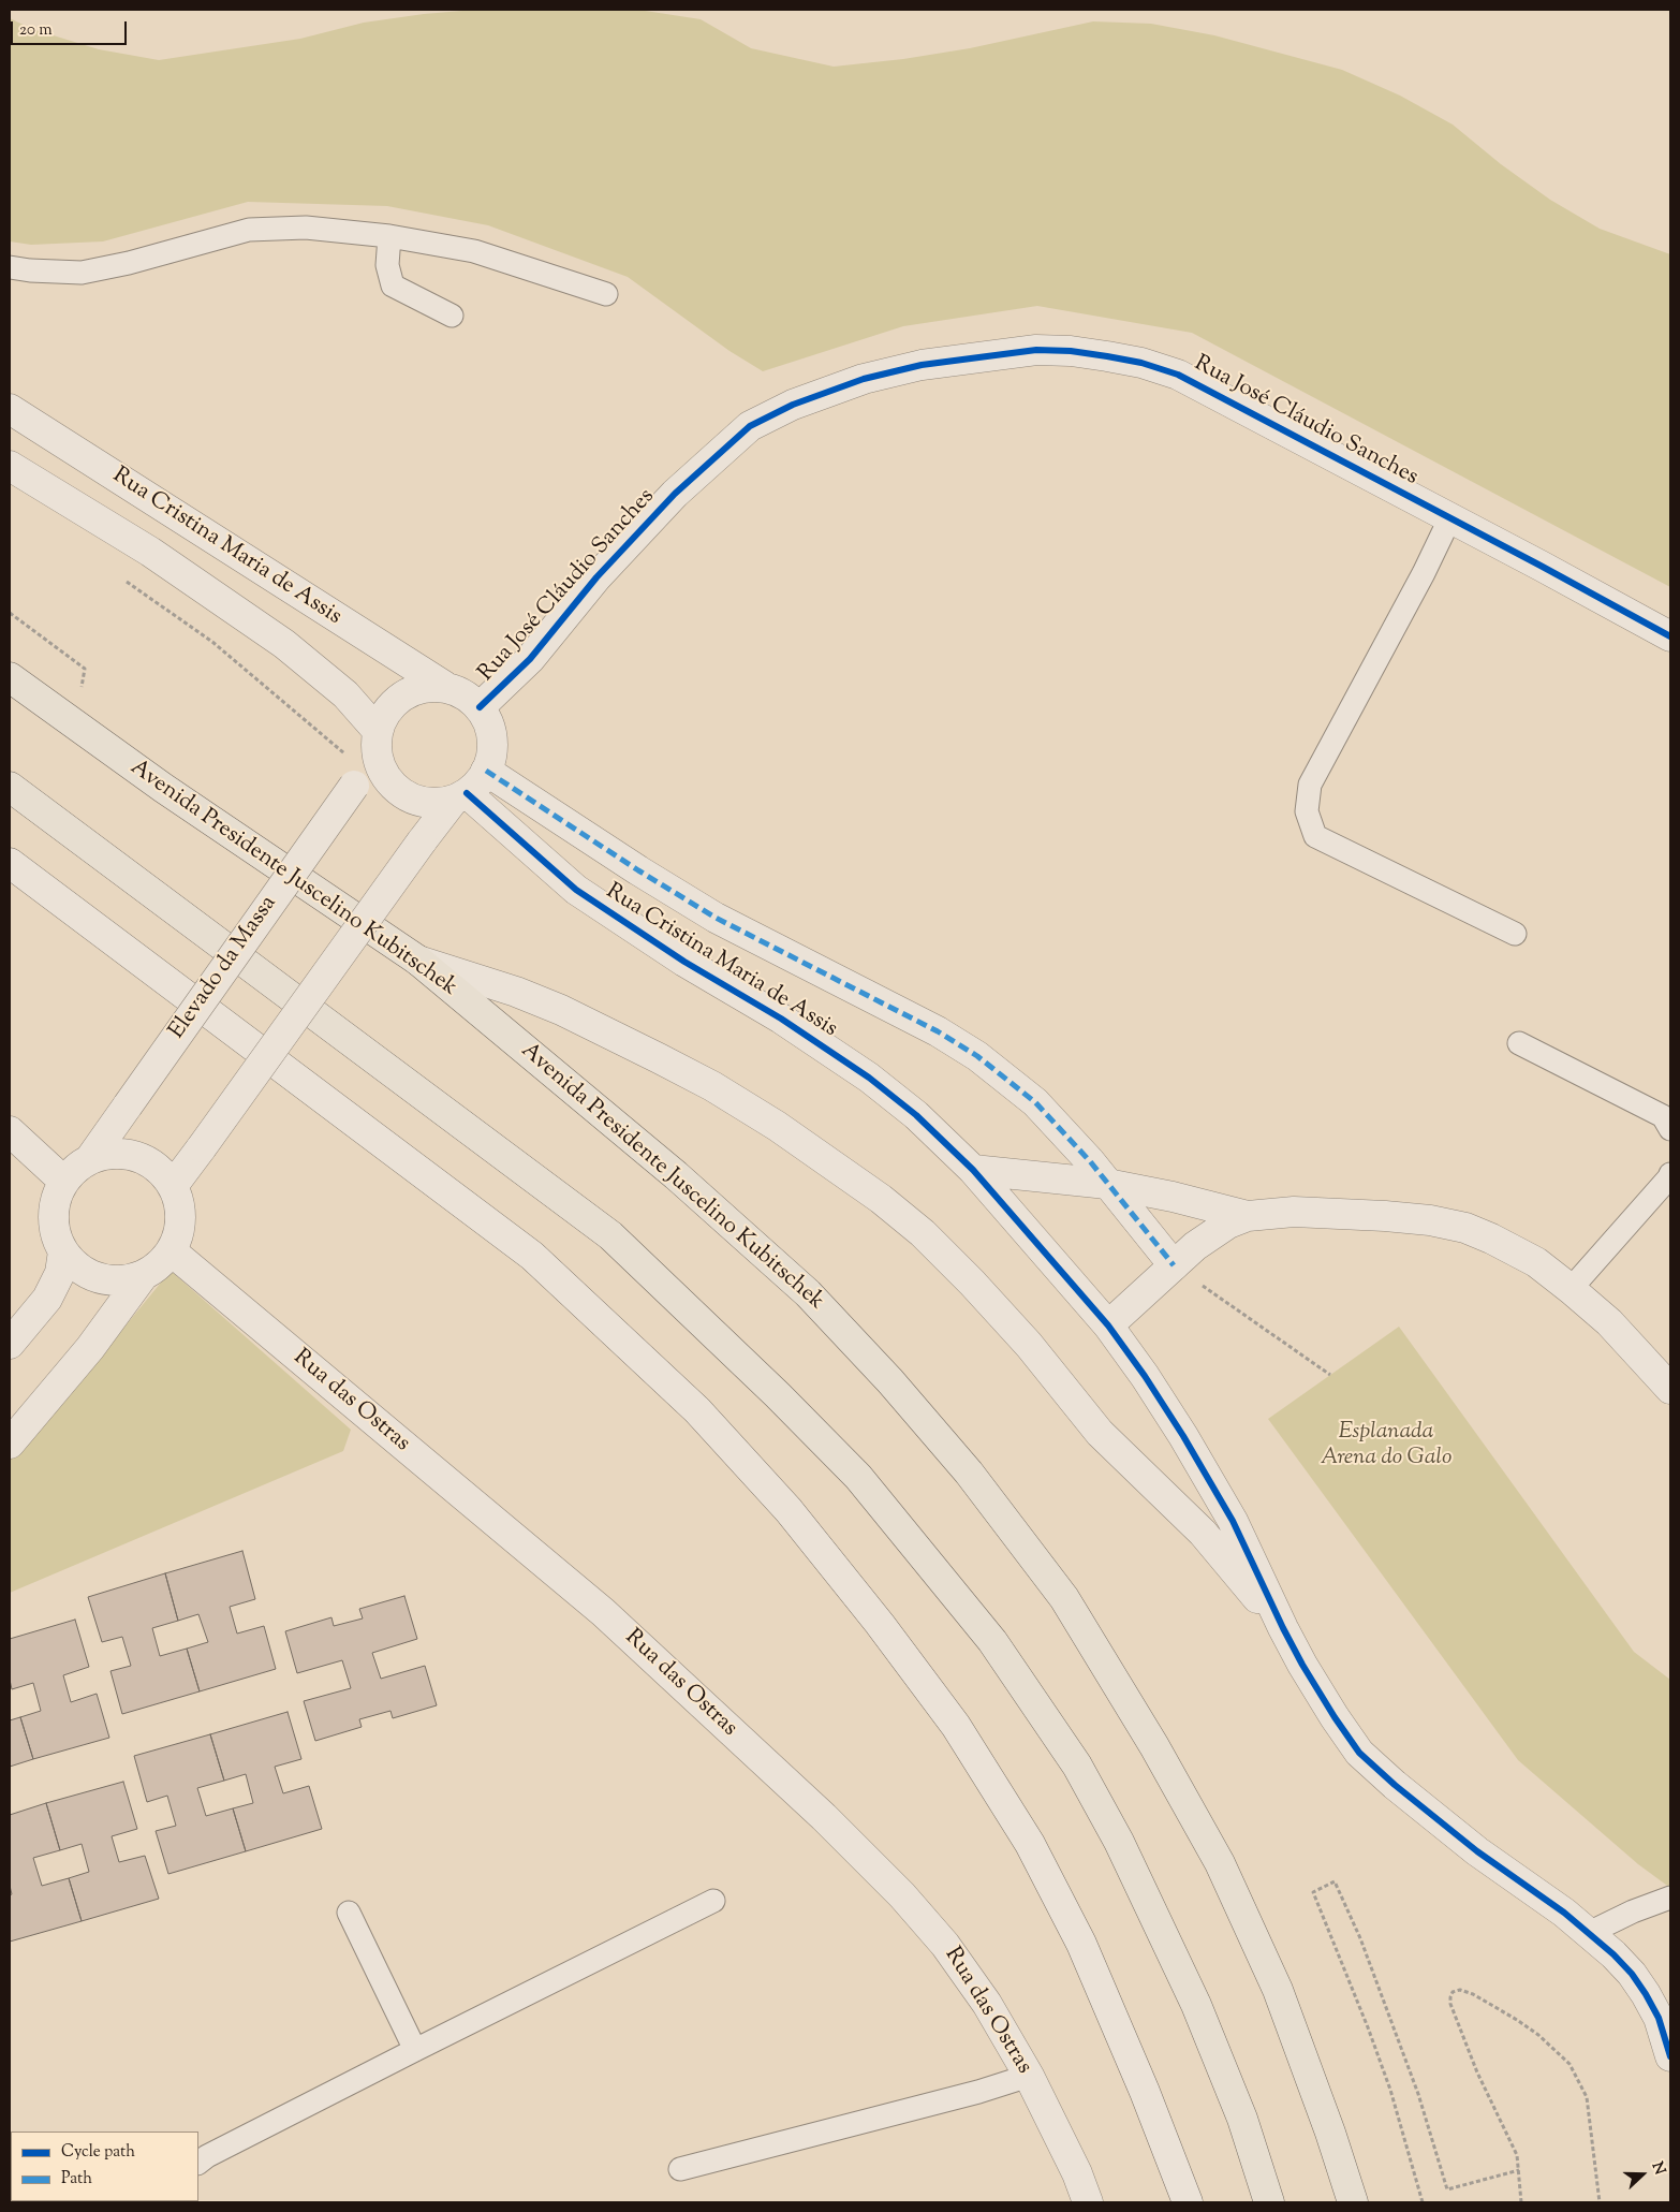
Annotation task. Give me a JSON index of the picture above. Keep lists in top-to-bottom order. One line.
{"streets":{"highway":["Avenida Presidente Juscelino Kubitschek"],"street":["Rua José Cláudio Sanches","Rua Cristina Maria de Assis","Elevado da Massa","Rua das Ostras"]},"crossings":[["Rua José Cláudio Sanches","Rua Cristina Maria de Assis"],["Rua José Cláudio Sanches","Elevado da Massa"],["Rua Cristina Maria de Assis","Elevado da Massa"],["Elevado da Massa","Rua das Ostras"]],"parks":["Esplanada Arena do Galo"],"legend":["Cycle path","Path"],"scale_bar":"20 m","north":"right"}
